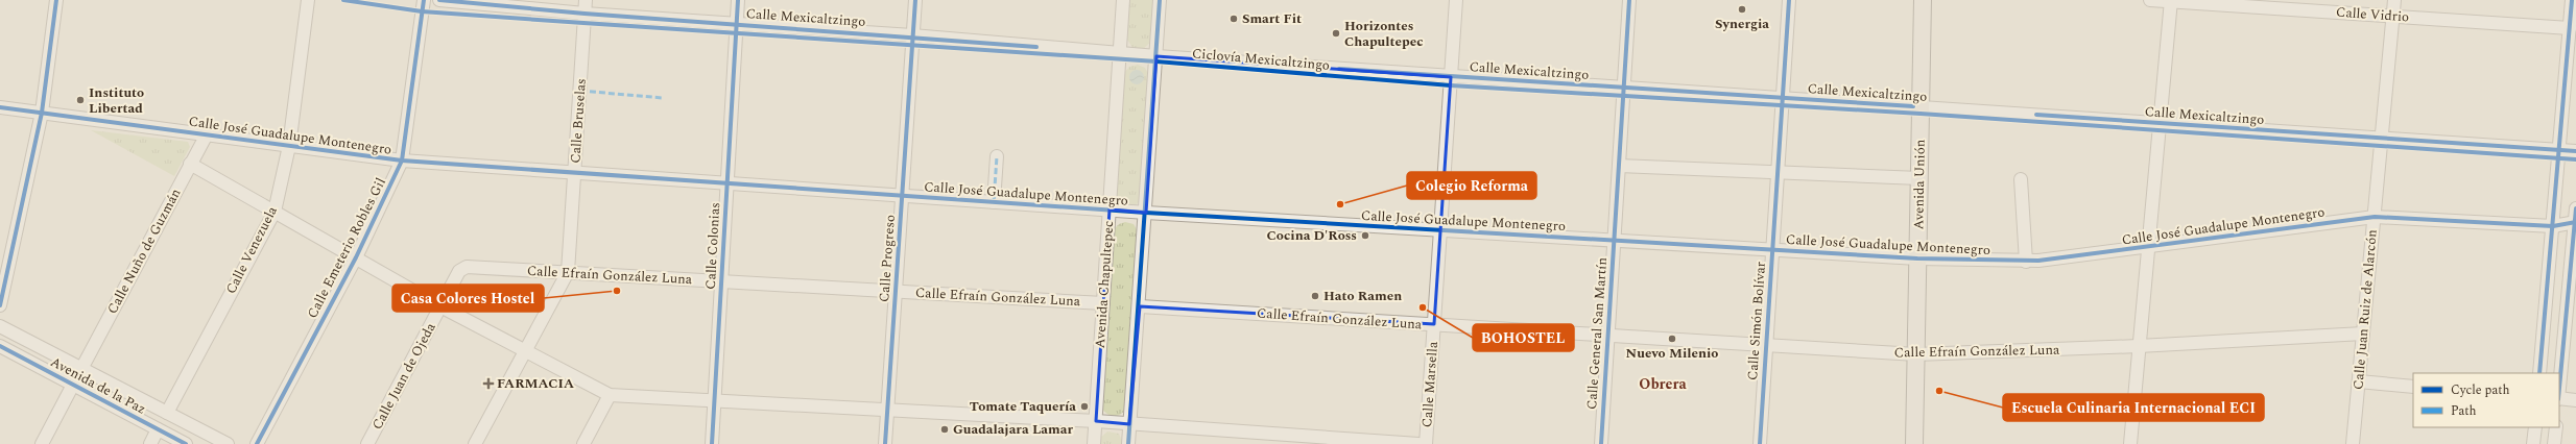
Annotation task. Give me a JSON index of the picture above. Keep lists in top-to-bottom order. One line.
{"streets":{"main road":["Avenida Unión"],"street":["Calle Vidrio","Calle Mexicaltzingo","Calle Bruselas","Calle José Guadalupe Montenegro","Calle Colonias","Calle Emeterio Robles Gil","Calle Venezuela","Calle Nuño de Guzmán","Calle Progreso","Calle Efraín González Luna","Avenida Chapultepec","Calle Juan Ruiz de Alarcón","Calle Simón Bolívar","Calle General San Martín","Calle Juan de Ojeda","Calle Marsella","Avenida de la Paz"],"cycle path":["Ciclovía Mexicaltzingo"]},"crossings":[["Calle Vidrio","Calle Juan Ruiz de Alarcón"],["Calle Mexicaltzingo","Calle Bruselas"],["Calle Mexicaltzingo","Avenida Unión"],["Calle Mexicaltzingo","Calle Colonias"],["Calle Mexicaltzingo","Calle Progreso"],["Calle Mexicaltzingo","Avenida Chapultepec"],["Calle Mexicaltzingo","Calle Juan Ruiz de Alarcón"],["Calle Mexicaltzingo","Calle Simón Bolívar"],["Calle Mexicaltzingo","Calle General San Martín"],["Calle Mexicaltzingo","Calle Marsella"],["Calle Bruselas","Calle José Guadalupe Montenegro"],["Calle Bruselas","Calle Efraín González Luna"],["Calle José Guadalupe Montenegro","Avenida Unión"],["Calle José Guadalupe Montenegro","Calle Colonias"],["Calle José Guadalupe Montenegro","Calle Emeterio Robles Gil"],["Calle José Guadalupe Montenegro","Calle Venezuela"],["Calle José Guadalupe Montenegro","Calle Nuño de Guzmán"],["Calle José Guadalupe Montenegro","Calle Progreso"],["Calle José Guadalupe Montenegro","Avenida Chapultepec"],["Calle José Guadalupe Montenegro","Calle Juan Ruiz de Alarcón"],["Calle José Guadalupe Montenegro","Calle Simón Bolívar"],["Calle José Guadalupe Montenegro","Calle General San Martín"],["Calle José Guadalupe Montenegro","Calle Marsella"],["Avenida Unión","Calle Efraín González Luna"],["Calle Colonias","Calle Efraín González Luna"],["Calle Venezuela","Avenida de la Paz"],["Calle Nuño de Guzmán","Avenida de la Paz"],["Calle Progreso","Calle Efraín González Luna"],["Calle Efraín González Luna","Avenida Chapultepec"],["Calle Efraín González Luna","Calle Juan Ruiz de Alarcón"],["Calle Efraín González Luna","Calle Simón Bolívar"],["Calle Efraín González Luna","Calle General San Martín"],["Calle Efraín González Luna","Calle Juan de Ojeda"],["Calle Efraín González Luna","Calle Marsella"]],"districts":["Obrera"],"places":{"other":["Synergia","Smart Fit","Horizontes Chapultepec","Instituto Libertad","Colegio Reforma","Cocina D'Ross","Casa Colores Hostel","Hato Ramen","BOHOSTEL","Nuevo Milenio","Escuela Culinaria Internacional ECI","Tomate Taquería","Guadalajara Lamar"],"health":["FARMACIA"]},"legend":["Cycle path","Path"]}
